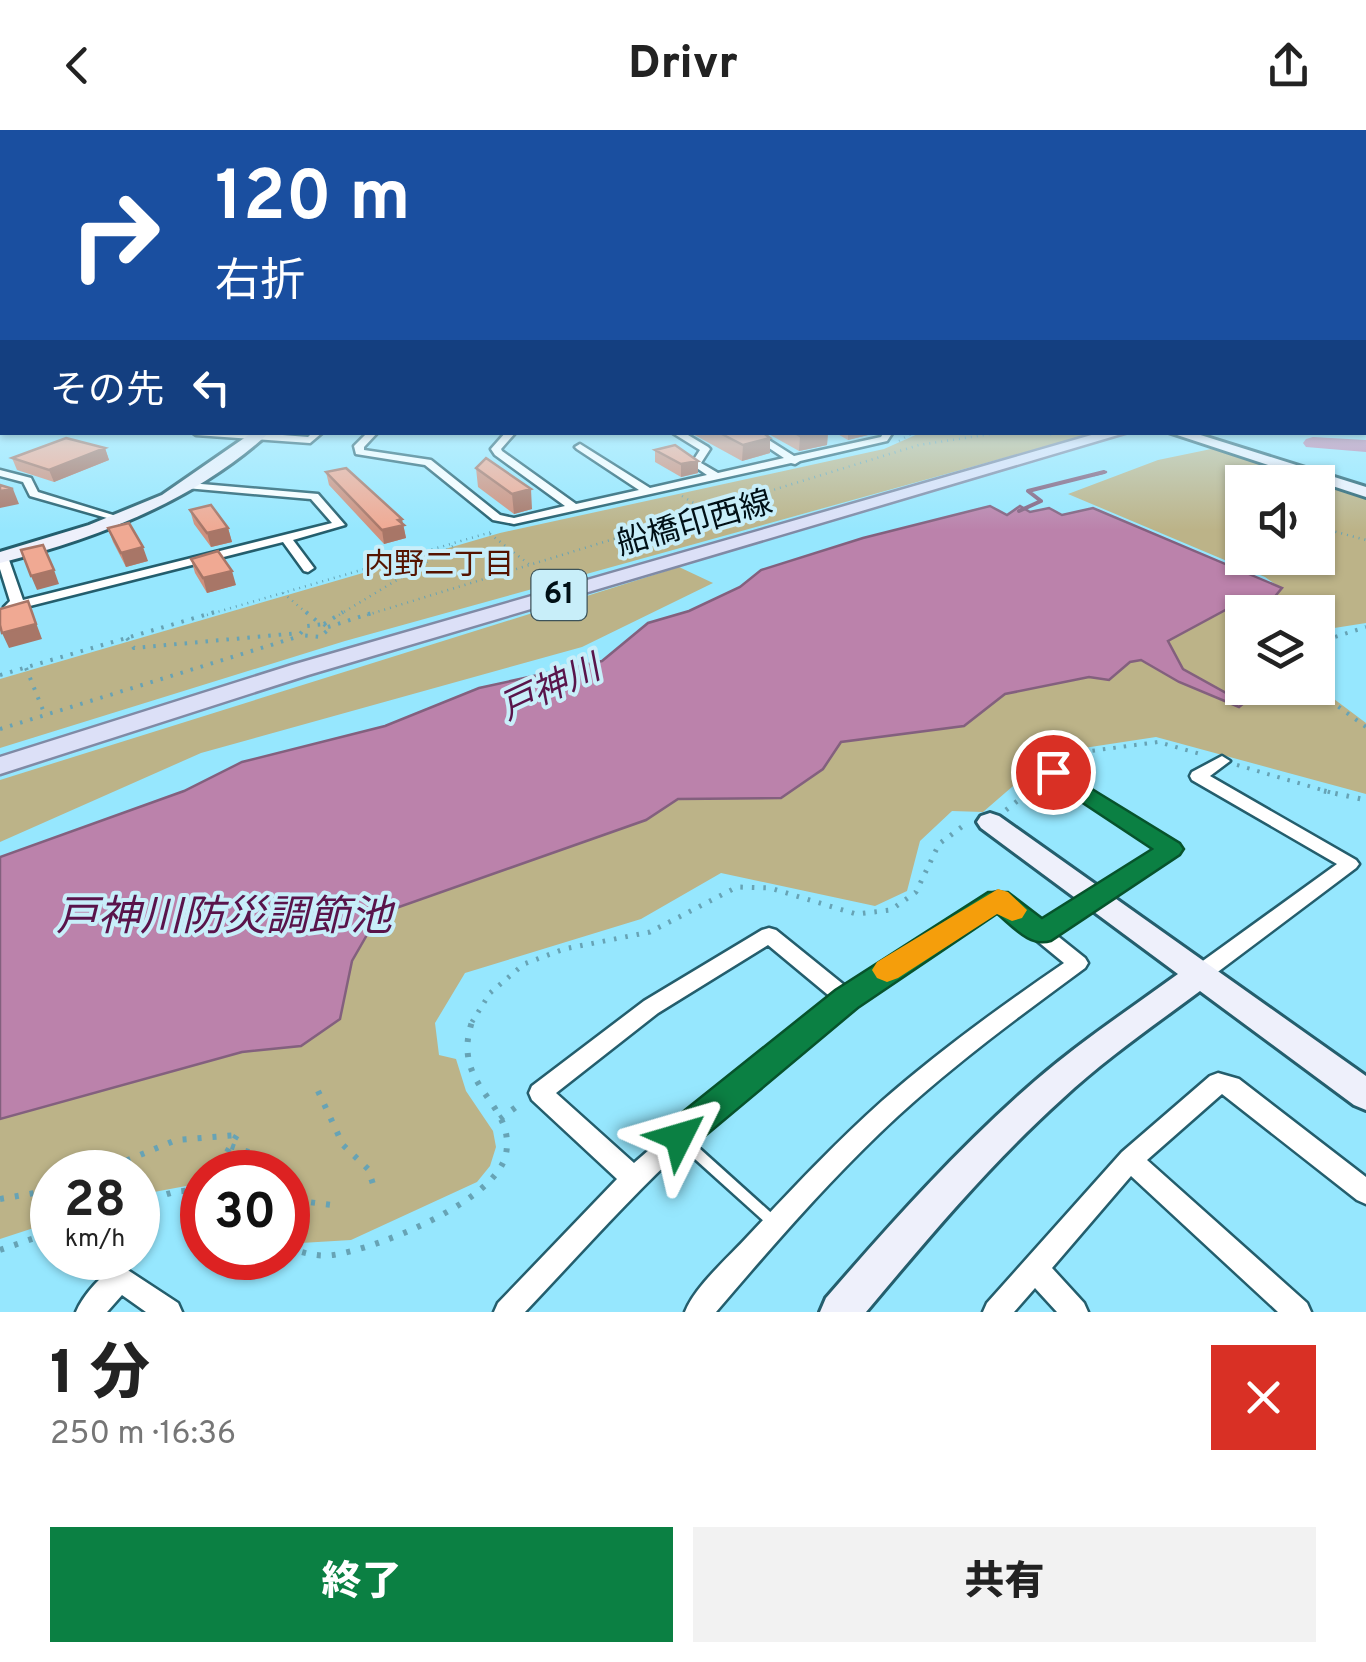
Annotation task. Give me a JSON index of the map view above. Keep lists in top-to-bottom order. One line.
{"streets":{"main road":["船橋印西線","61"]},"districts":["内野二丁目"],"water":["戸神川","戸神川防災調節池"],"page":{"header":"Drivr","turn":["120 m","右折"],"then":"その先","speed":"28 km/h","limit":"30","heading":["1 分","250 m · 16:36"],"buttons":["終了","共有"]}}
